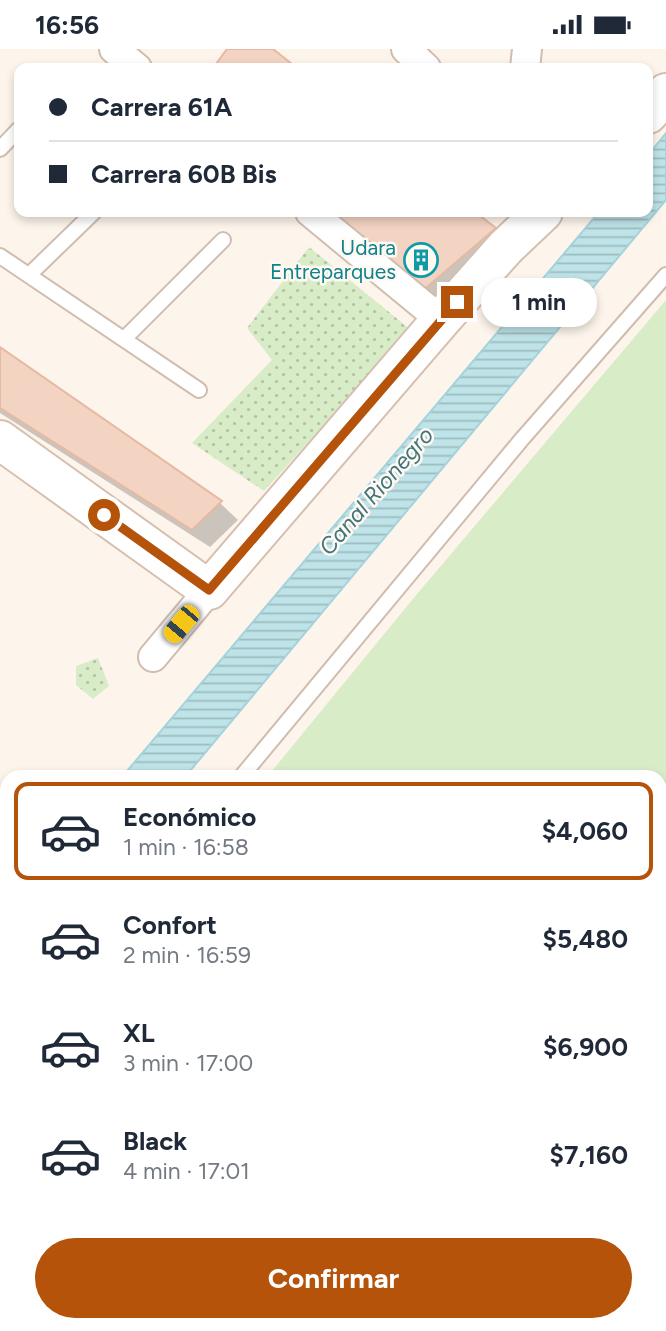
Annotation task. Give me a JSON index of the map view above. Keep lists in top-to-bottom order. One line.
{"water":["Canal Rionegro"],"places":{"building":["Udara Entreparques"]},"page":{"status":"16:56","banner":["Carrera 61A","Carrera 60B Bis"],"bubble":"1 min","list":[{"name":"Económico","note":"1 min · 16:58","value":"$4,060"},{"name":"Confort","note":"2 min · 16:59","value":"$5,480"},{"name":"XL","note":"3 min · 17:00","value":"$6,900"},{"name":"Black","note":"4 min · 17:01","value":"$7,160"}],"buttons":"Confirmar"}}
